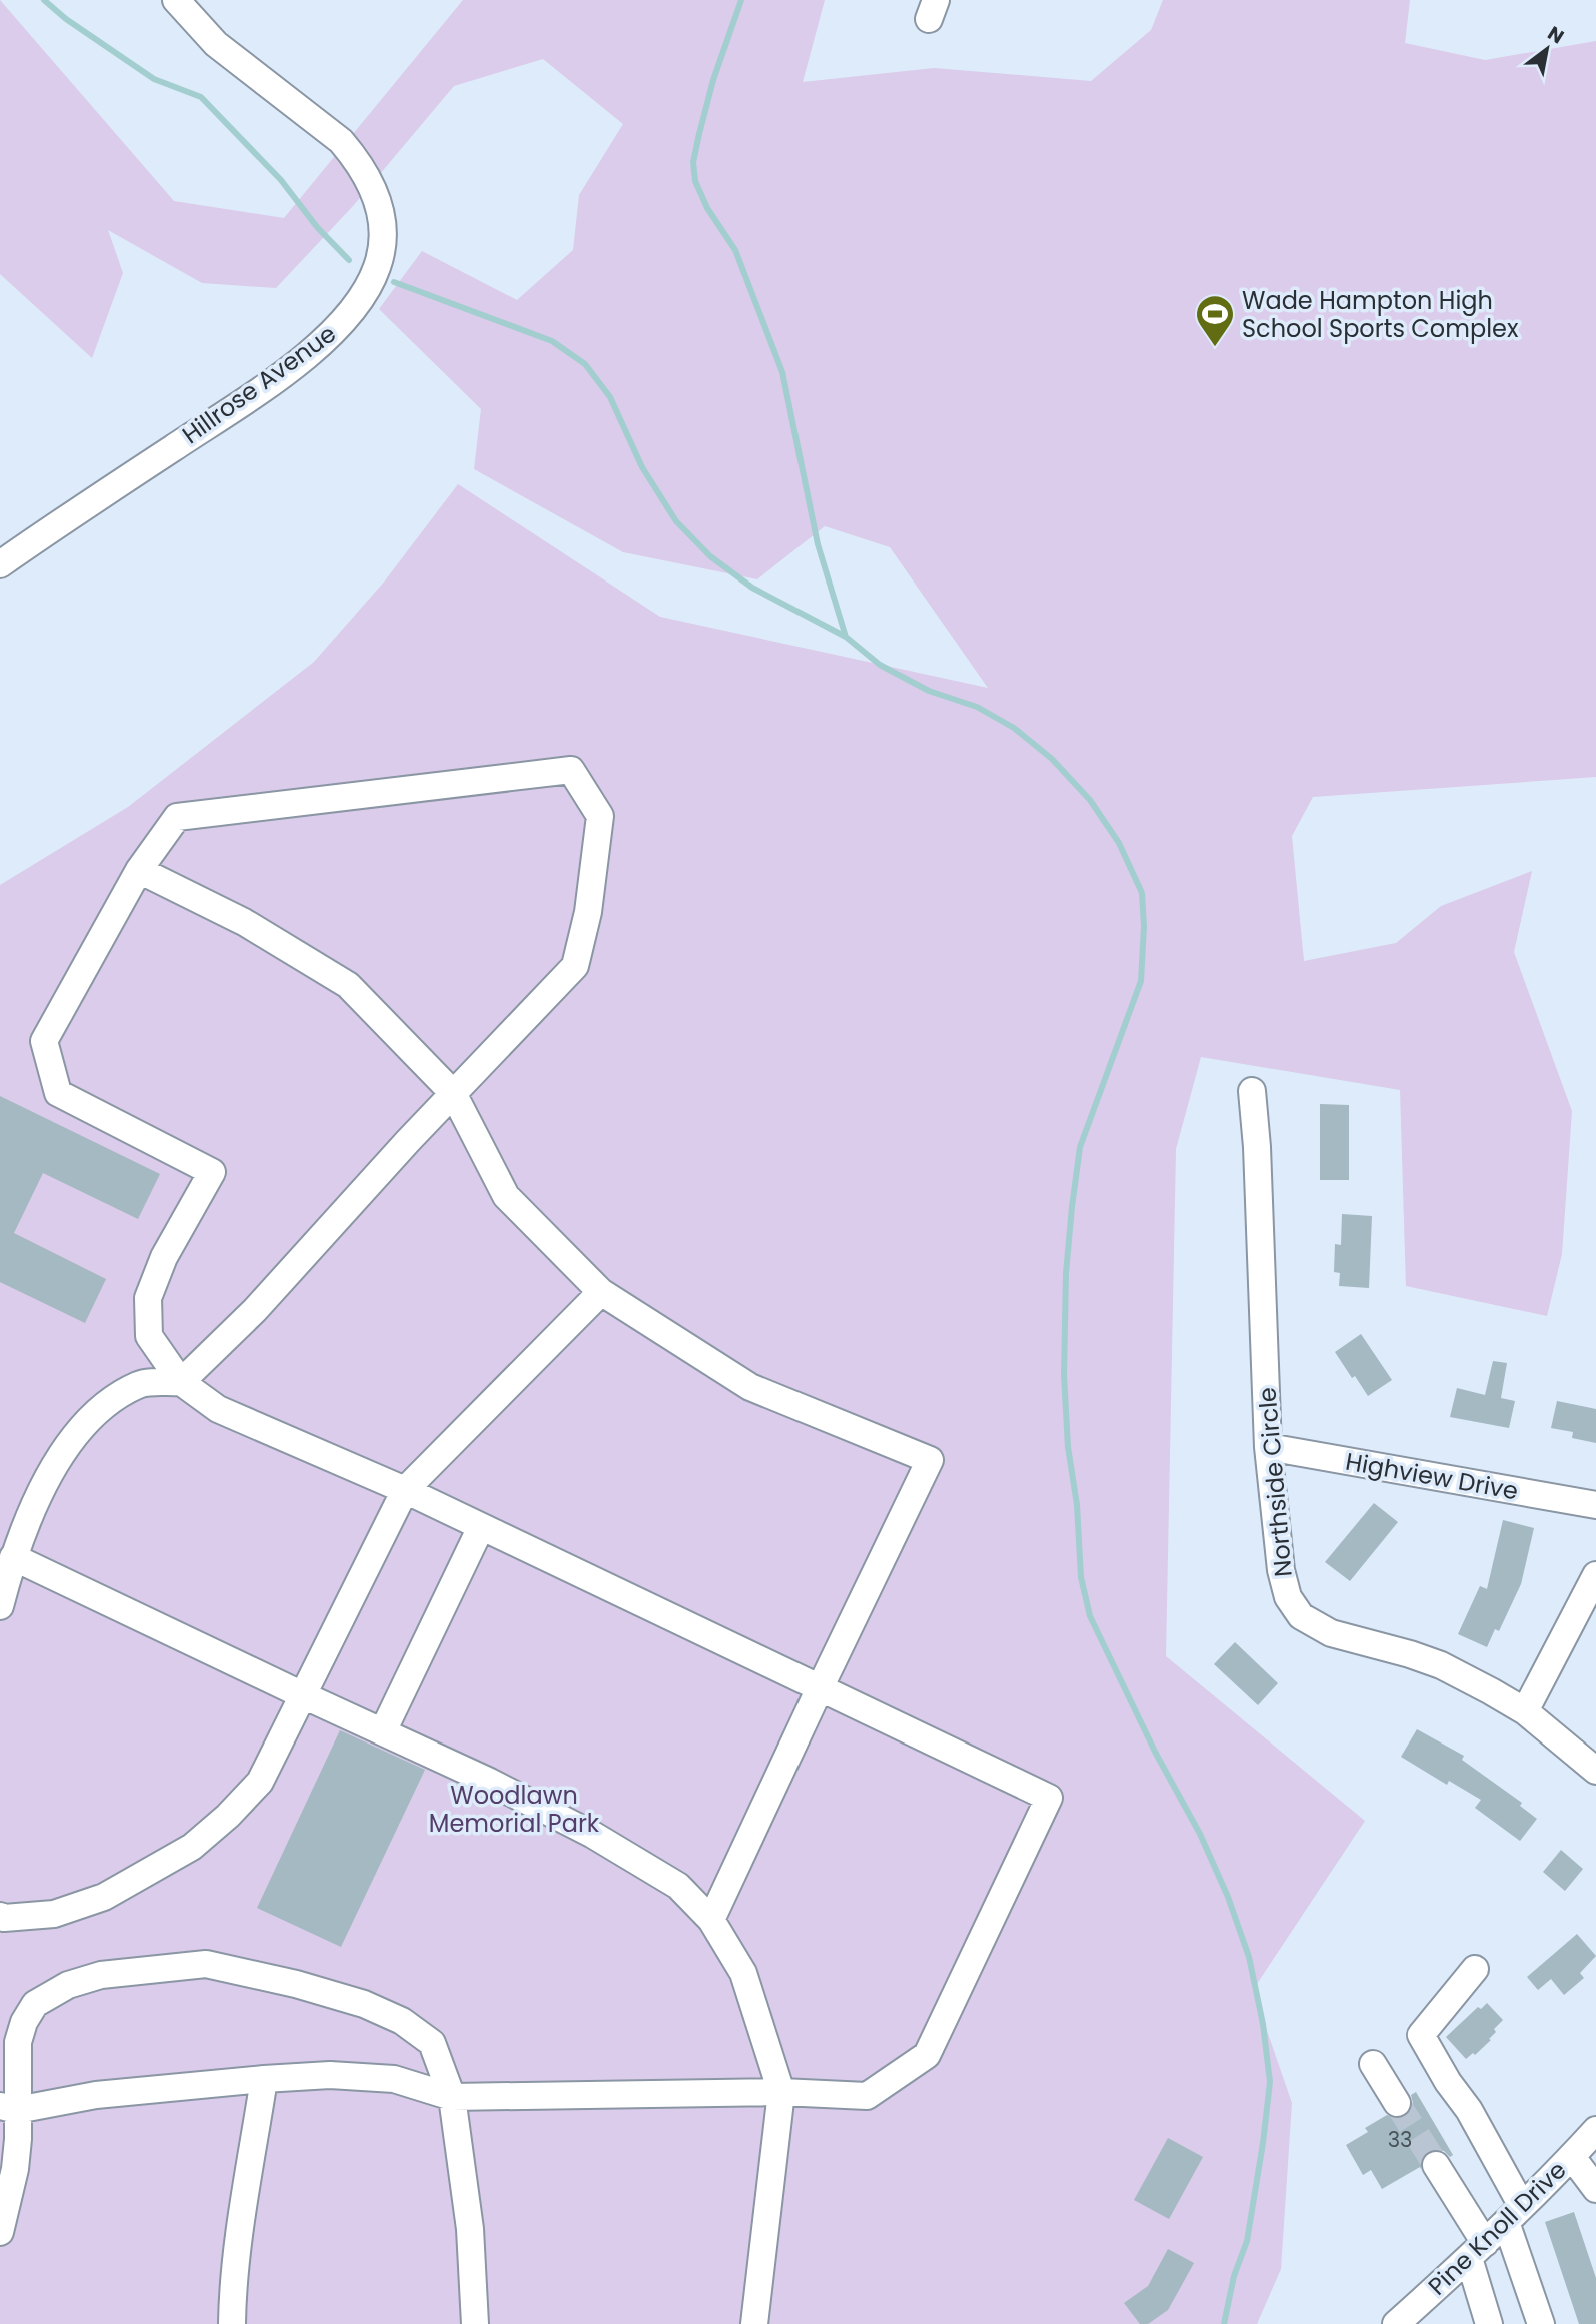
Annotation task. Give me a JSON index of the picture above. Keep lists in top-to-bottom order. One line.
{"streets":{"street":["Hillrose Avenue","Highview Drive","Northside Circle","Pine Knoll Drive"]},"crossings":[["Highview Drive","Northside Circle"]],"parks":["Woodlawn Memorial Park"],"places":{"sports":["Wade Hampton High School Sports Complex"]},"house_numbers":["33"],"north":"top right"}
